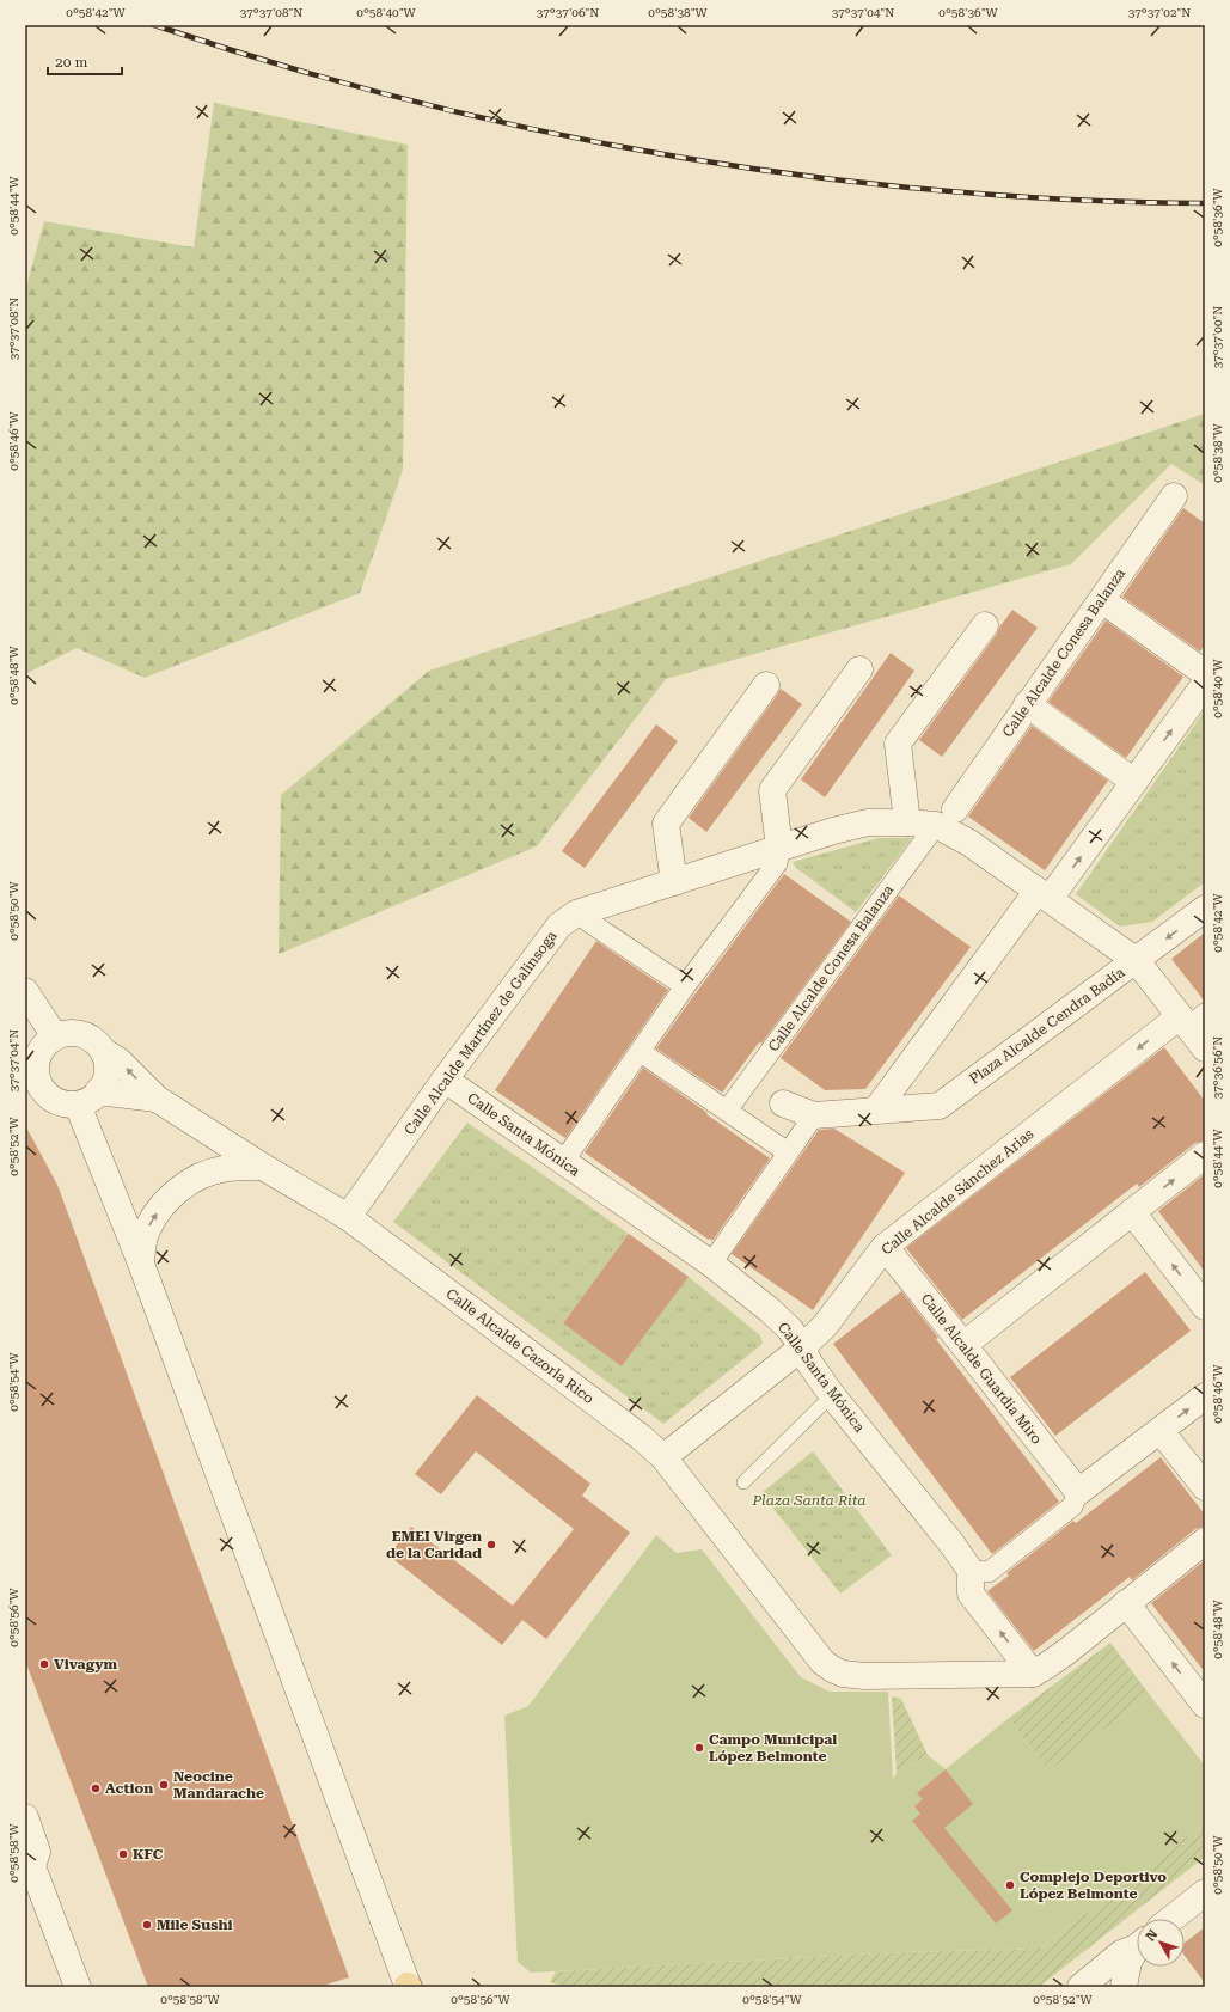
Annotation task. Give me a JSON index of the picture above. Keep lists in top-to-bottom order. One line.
{"streets":{"street":["Calle Alcalde Conesa Balanza","Plaza Alcalde Cendra Badía","Calle Alcalde Martínez de Galinsoga","Calle Santa Mónica","Calle Alcalde Sánchez Arias","Calle Alcalde Cazorla Rico","Calle Alcalde Guardia Miro"]},"crossings":[["Calle Alcalde Conesa Balanza","Calle Alcalde Martínez de Galinsoga"],["Calle Alcalde Martínez de Galinsoga","Calle Santa Mónica"],["Calle Alcalde Martínez de Galinsoga","Calle Alcalde Cazorla Rico"],["Calle Santa Mónica","Calle Alcalde Sánchez Arias"],["Calle Santa Mónica","Calle Alcalde Cazorla Rico"],["Calle Alcalde Sánchez Arias","Calle Alcalde Cazorla Rico"],["Calle Alcalde Sánchez Arias","Calle Alcalde Guardia Miro"]],"parks":["Plaza Santa Rita"],"places":["EMEI Virgen de la Caridad","Vivagym","Campo Municipal López Belmonte","Neocine Mandarache","Action","KFC","Complejo Deportivo López Belmonte","Mile Sushi"],"scale_bar":"20 m","north":"top left","coordinates":["0°58'42\"W","37°37'08\"N","0°58'40\"W","37°37'06\"N","0°58'38\"W","37°37'04\"N","0°58'36\"W","37°37'02\"N","0°58'44\"W","37°37'00\"N","0°58'46\"W","0°58'48\"W","0°58'50\"W","37°36'56\"N","0°58'52\"W","0°58'54\"W","0°58'56\"W","0°58'58\"W"]}
